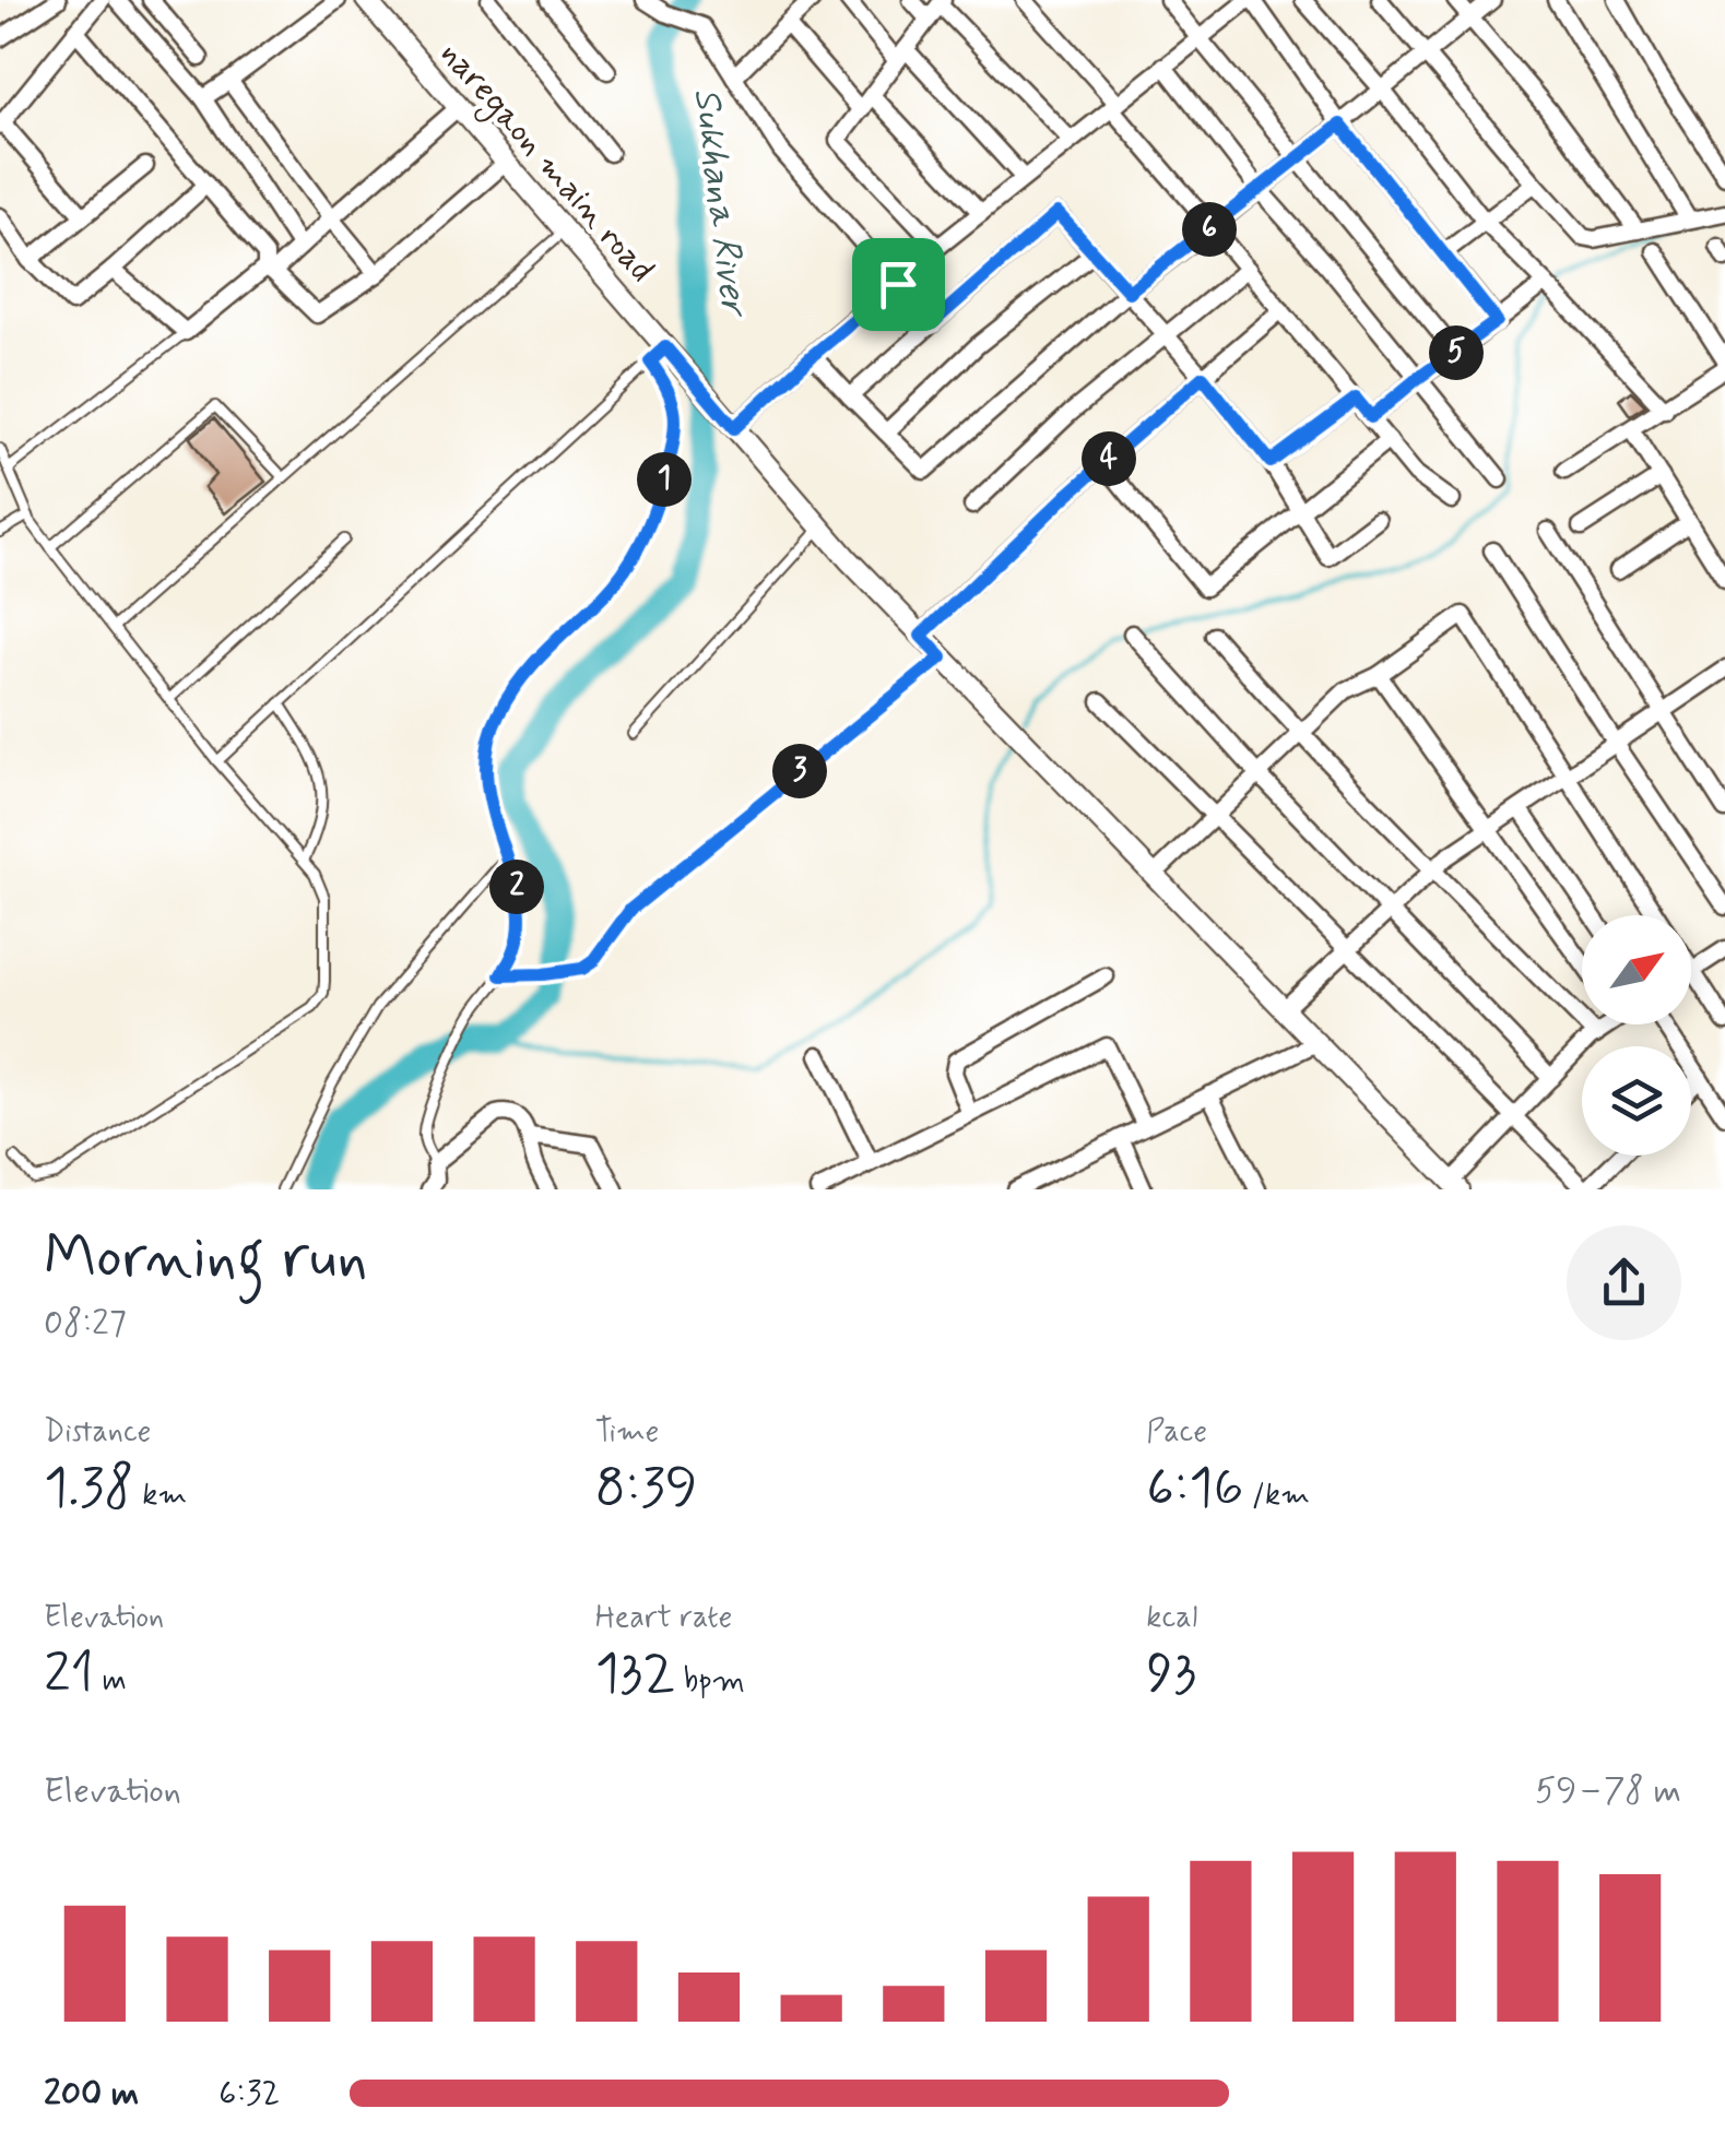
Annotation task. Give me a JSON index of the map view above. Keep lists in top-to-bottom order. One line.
{"streets":{"street":["naregaon main road"]},"water":["Sukhana River"],"north":"top right","page":{"pins":["6","5","4","1","3","2"],"heading":["Morning run","08:27"],"stats":[["Distance","1.38 km"],["Time","8:39"],["Pace","6:16 /km"],["Elevation","21 m"],["Heart rate","132 bpm"],["kcal","93"]],"chart":["Elevation","59–78 m"],"list":[{"name":"200 m","note":"6:32"}]}}
